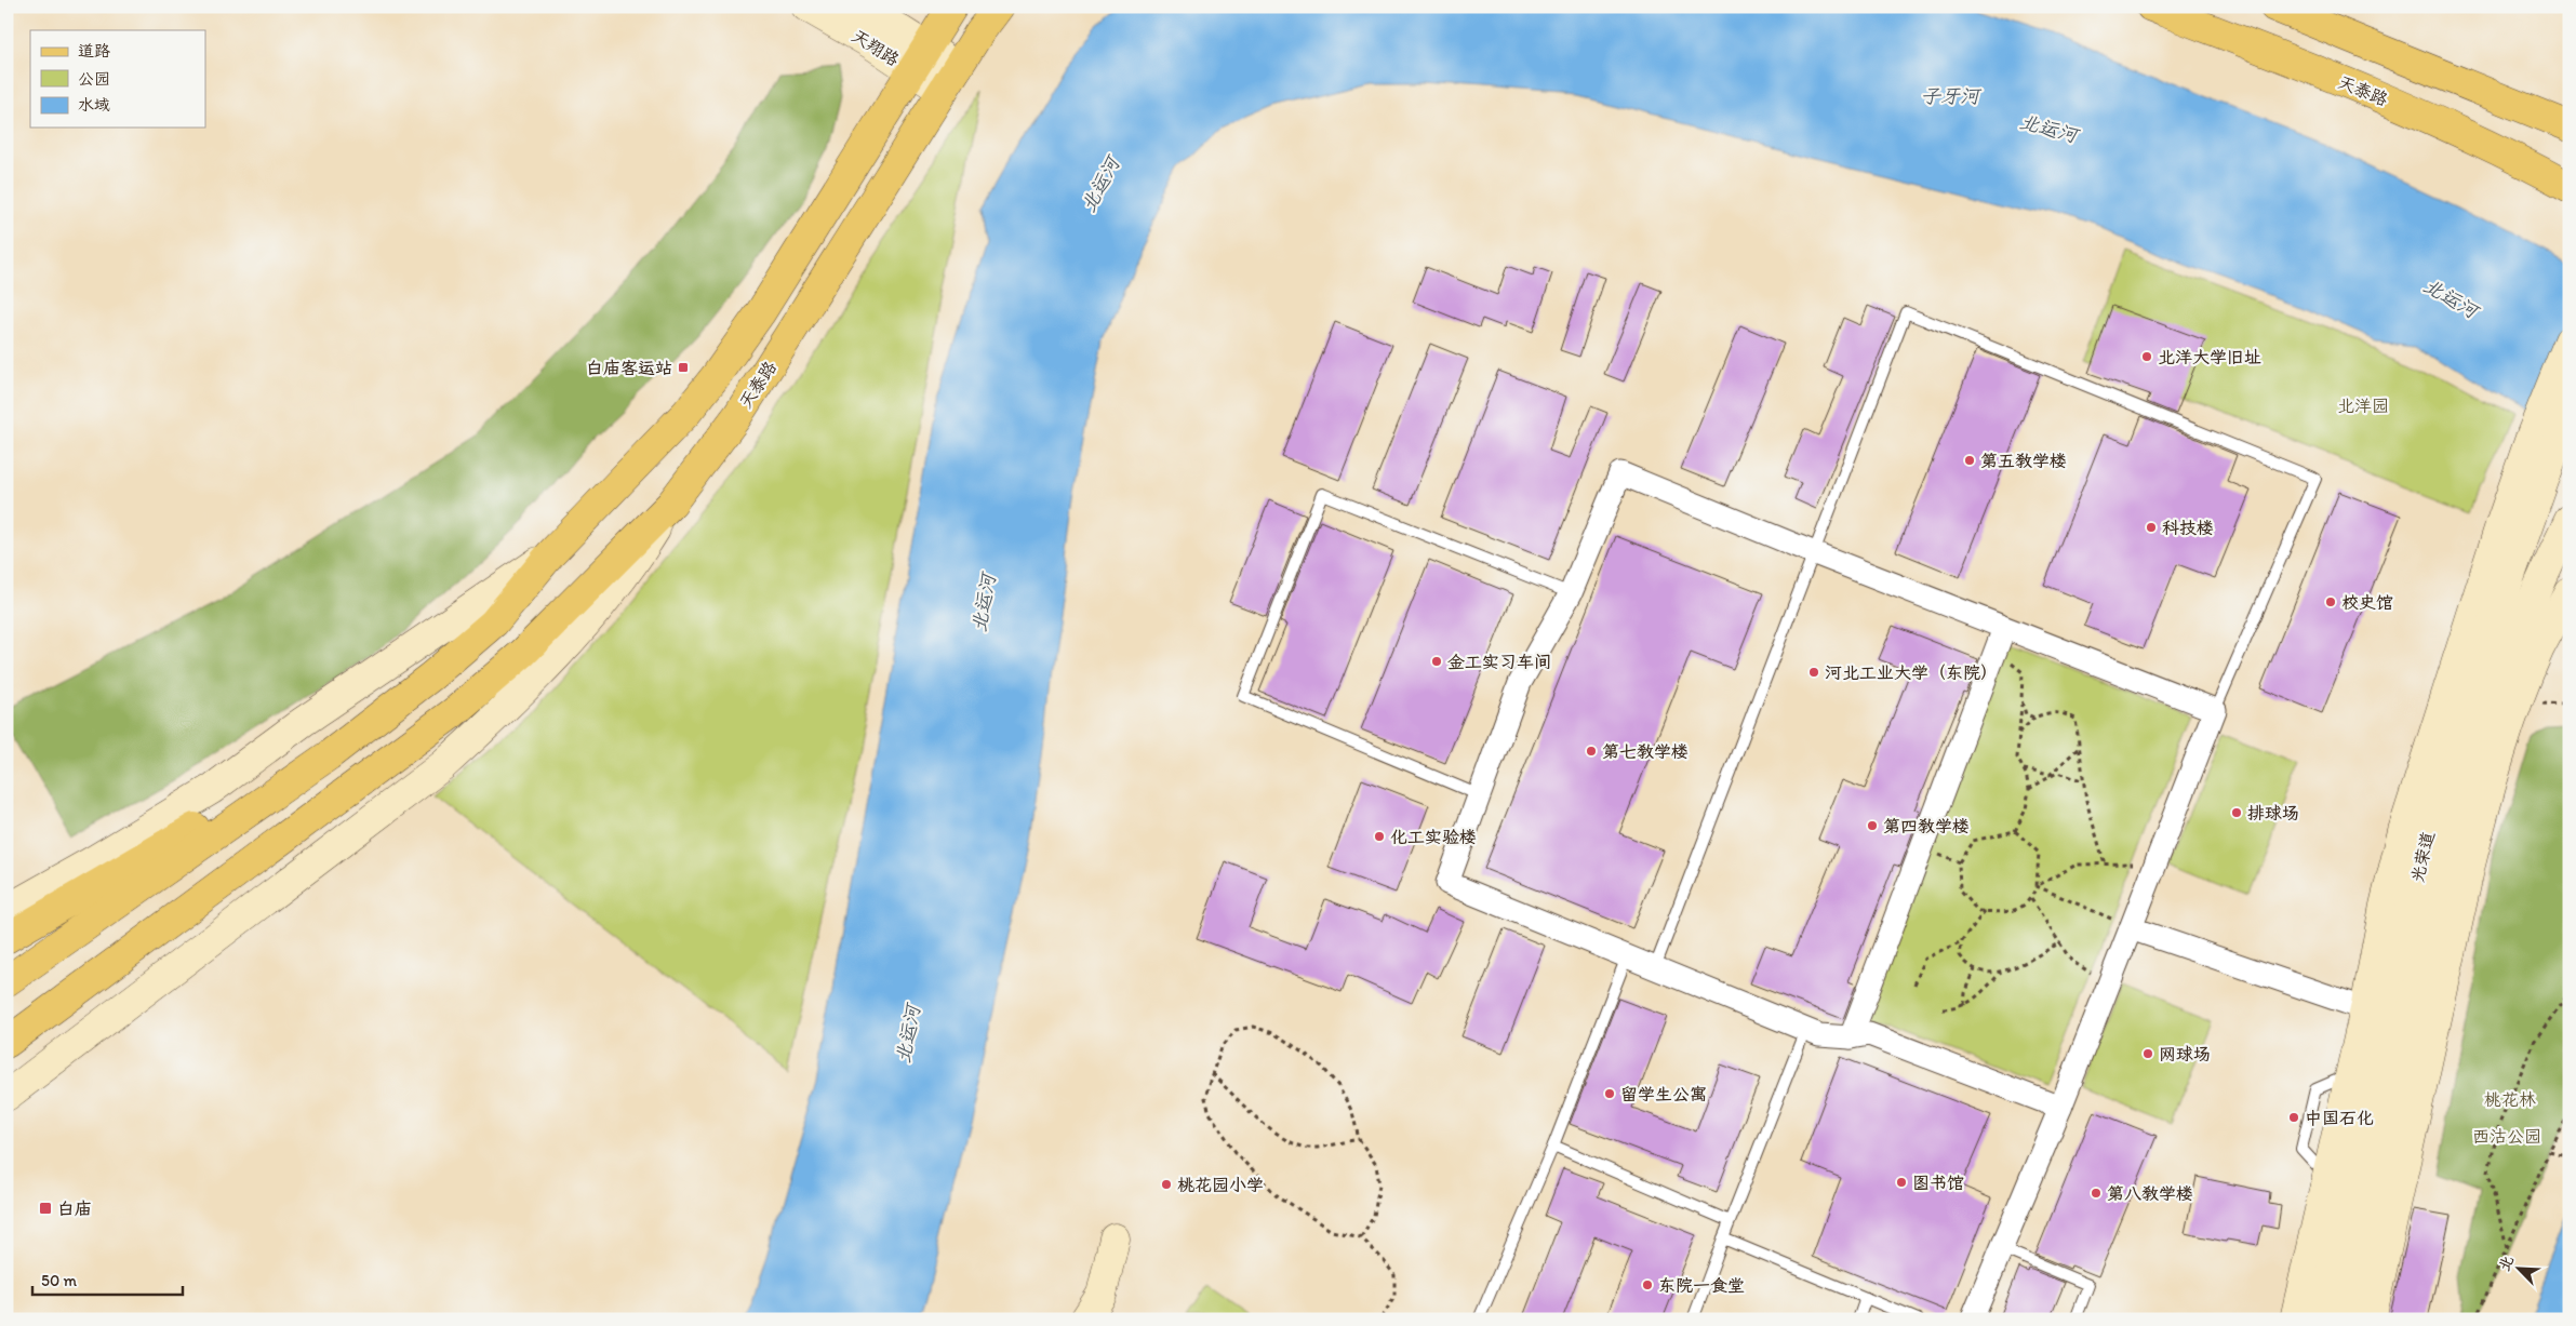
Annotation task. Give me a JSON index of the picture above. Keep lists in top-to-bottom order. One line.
{"streets":{"main road":["天翔路","天泰路","光荣道"]},"crossings":[["天翔路","天泰路"]],"water":["子牙河","北运河"],"parks":["北洋园","桃花林","西沽公园"],"places":{"other":["北洋大学旧址","第五教学楼","科技楼","校史馆","金工实习车间","河北工业大学（东院）","第七教学楼","排球场","第四教学楼","化工实验楼","网球场","留学生公寓","中国石化","图书馆","桃花园小学","第八教学楼","东院一食堂"],"transit":["白庙客运站","白庙"]},"legend":["道路","公园","水域"],"scale_bar":"50 m","north":"top left"}
